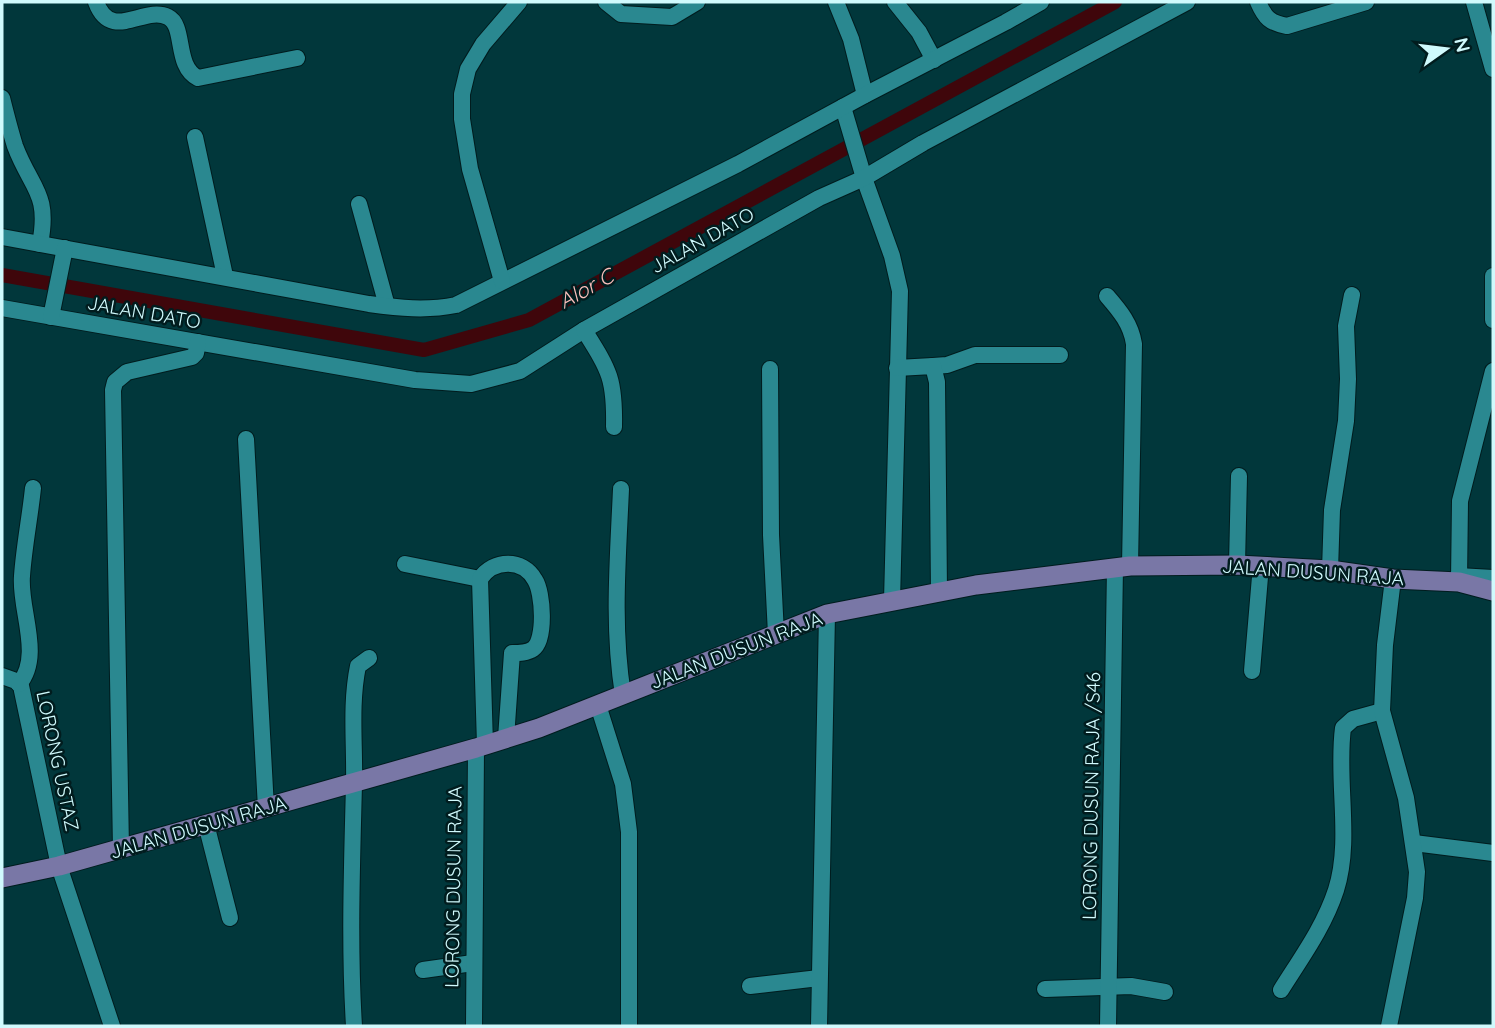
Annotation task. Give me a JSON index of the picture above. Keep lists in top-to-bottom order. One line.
{"streets":{"main road":["JALAN DUSUN RAJA"],"street":["JALAN DATO","LORONG USTAZ","LORONG DUSUN RAJA /S46","LORONG DUSUN RAJA"]},"crossings":[["JALAN DUSUN RAJA","LORONG USTAZ"],["JALAN DUSUN RAJA","LORONG DUSUN RAJA /S46"],["JALAN DUSUN RAJA","LORONG DUSUN RAJA"]],"water":["Alor C"],"north":"right"}
